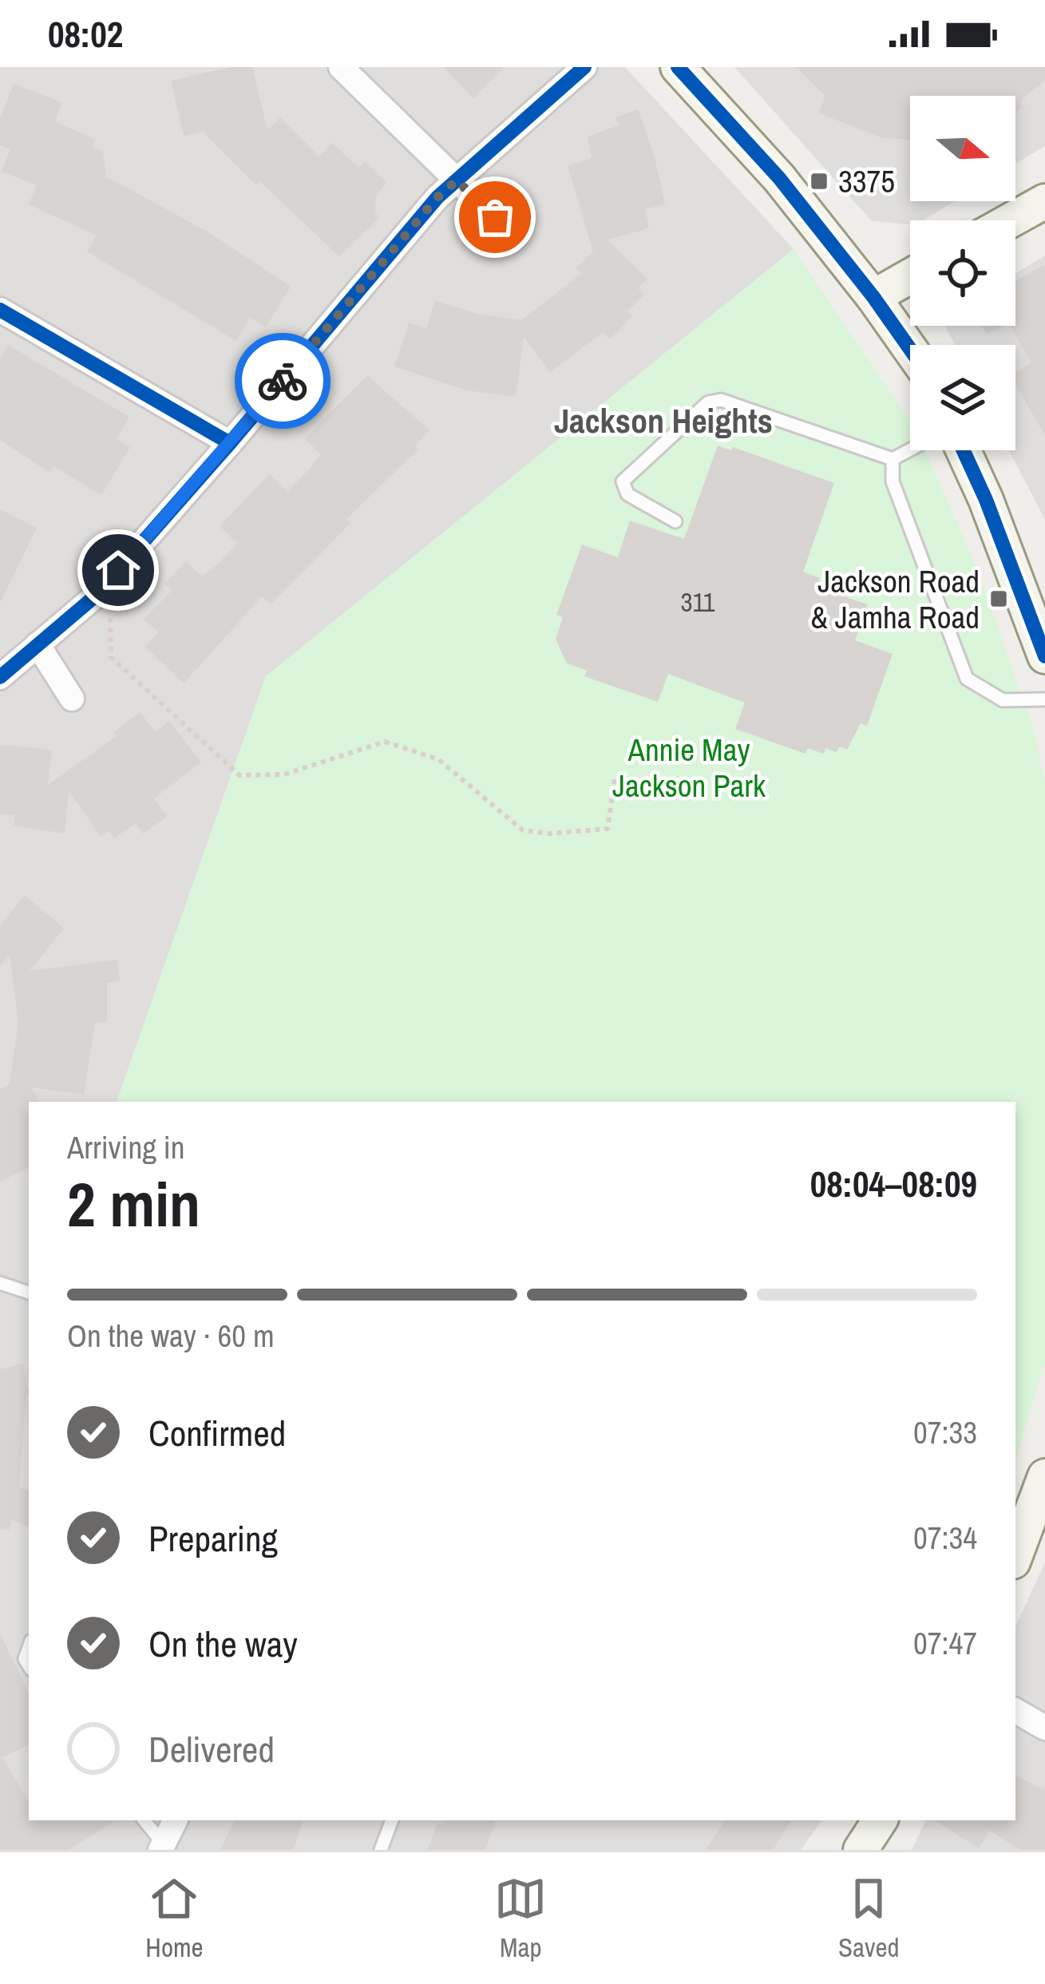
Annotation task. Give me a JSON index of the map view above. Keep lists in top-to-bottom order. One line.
{"districts":["Jackson Heights"],"parks":["Annie May Jackson Park"],"places":{"transit":["3375","Jackson Road & Jamha Road"]},"house_numbers":["311"],"north":"right","page":{"status":"08:02","heading":["2 min","Arriving in","08:04–08:09"],"bar":"On the way · 60 m","list":[["Confirmed","07:33"],["Preparing","07:34"],["On the way","07:47"],"Delivered"],"tabs":["Home","Map","Saved"]}}
